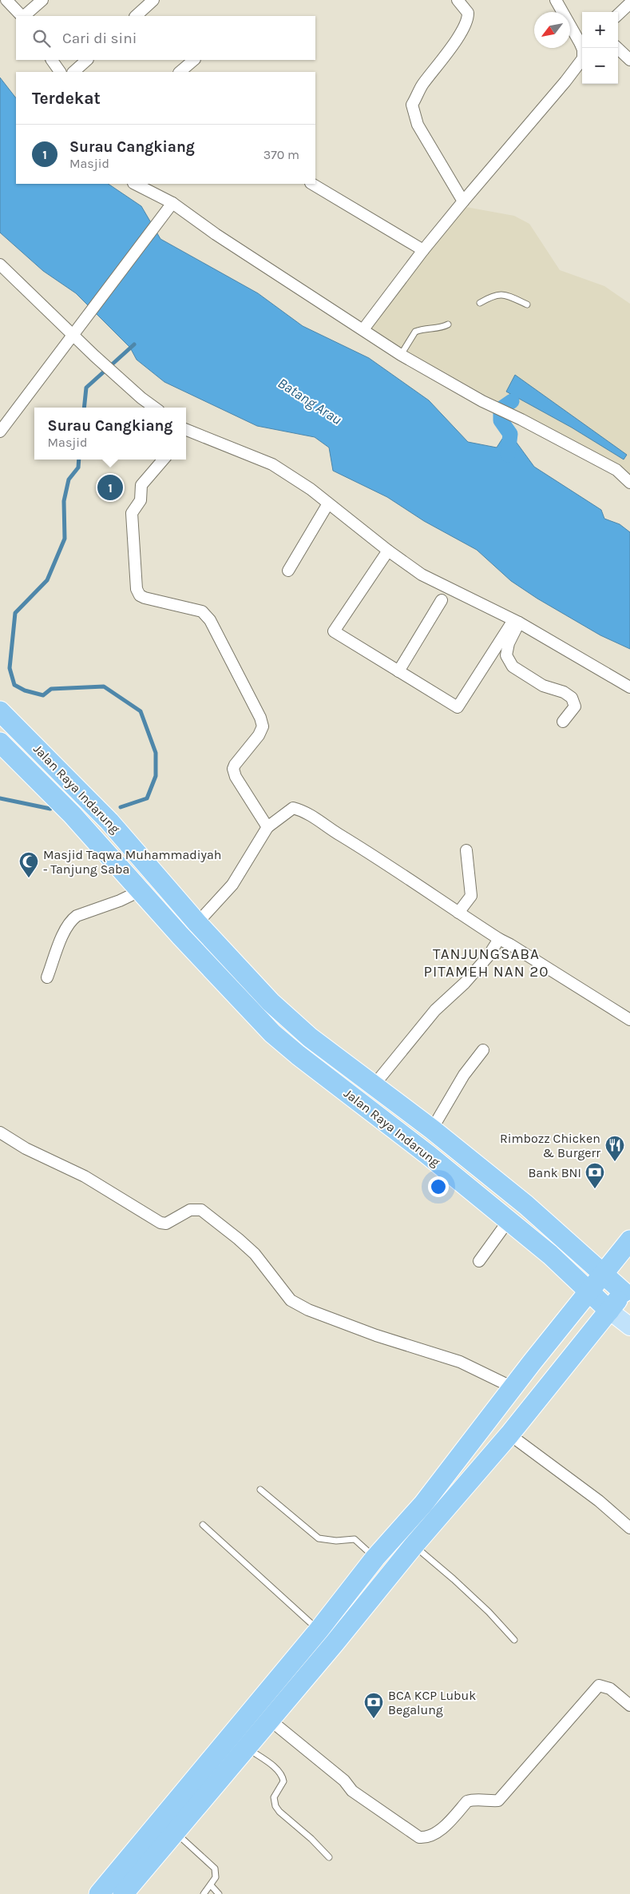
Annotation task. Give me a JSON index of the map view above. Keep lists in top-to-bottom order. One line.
{"streets":{"highway":["Jalan Raya Indarung"]},"districts":["TANJUNGSABA PITAMEH NAN 20"],"water":["Batang Arau"],"places":{"mosque":["Masjid Taqwa Muhammadiyah - Tanjung Saba"],"restaurant":["Rimbozz Chicken & Burgerr"],"bank":["Bank BNI","BCA KCP Lubuk Begalung"]},"north":"bottom left","page":{"map_buttons":["+","−"],"search":"Cari di sini","heading":"Terdekat","list":[{"mark":"1","name":"Surau Cangkiang","note":"Masjid","value":"370 m"}],"popup":["Surau Cangkiang","Masjid"],"pins":"1"}}
